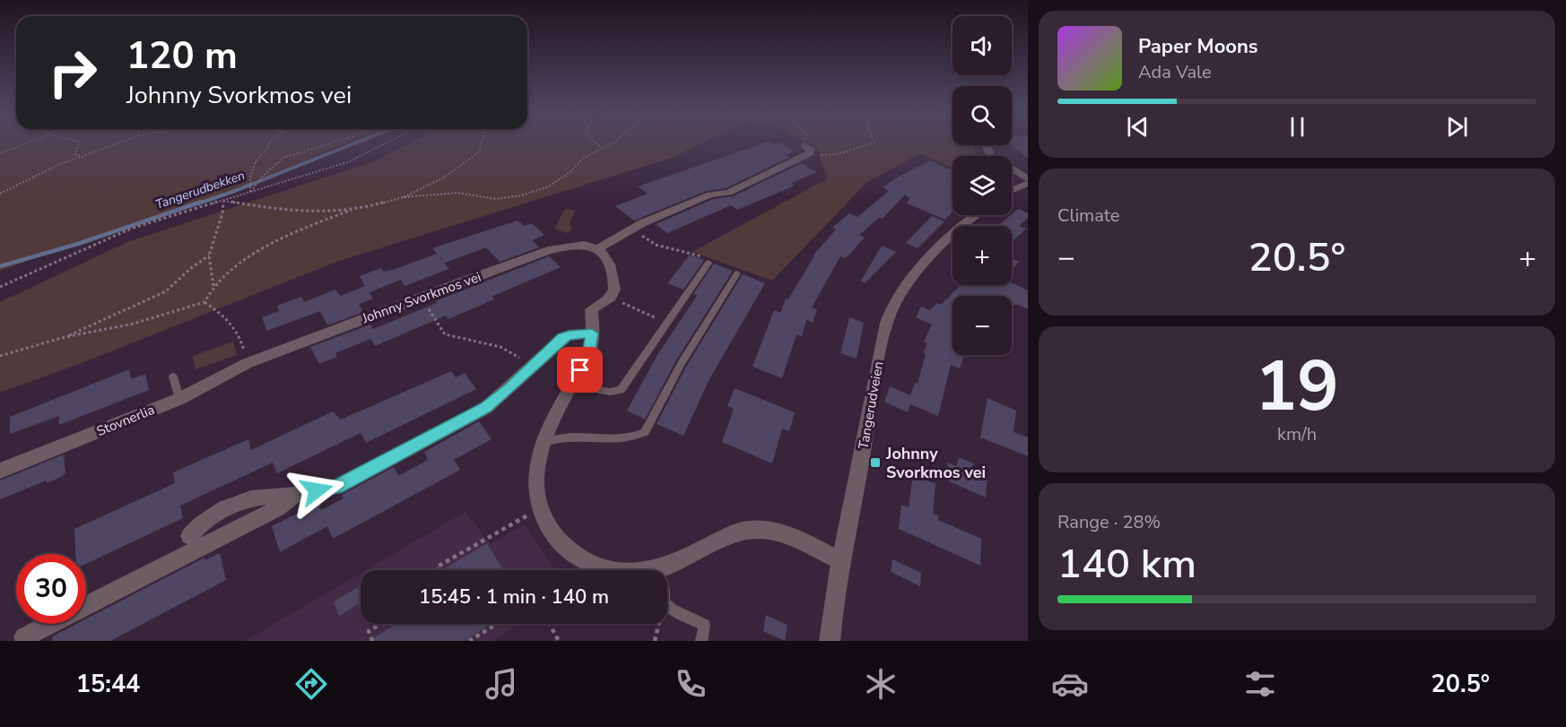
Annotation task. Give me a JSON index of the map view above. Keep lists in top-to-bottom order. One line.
{"streets":{"street":["Johnny Svorkmos vei","Tangerudveien","Stovnerlia"]},"crossings":[["Johnny Svorkmos vei","Stovnerlia"]],"water":["Tangerudbekken"],"places":{"transit":["Johnny Svorkmos vei"]},"page":{"map_buttons":["+","−"],"turn":["120 m","Johnny Svorkmos vei"],"song":["Paper Moons","Ada Vale"],"tile":["Climate",["19","km/h"],["Range · 28%","140 km"]],"heat":["−","20.5°","+"],"limit":"30","trip":"15:45 · 1 min · 140 m","tabs":["15:44","20.5°"]}}
